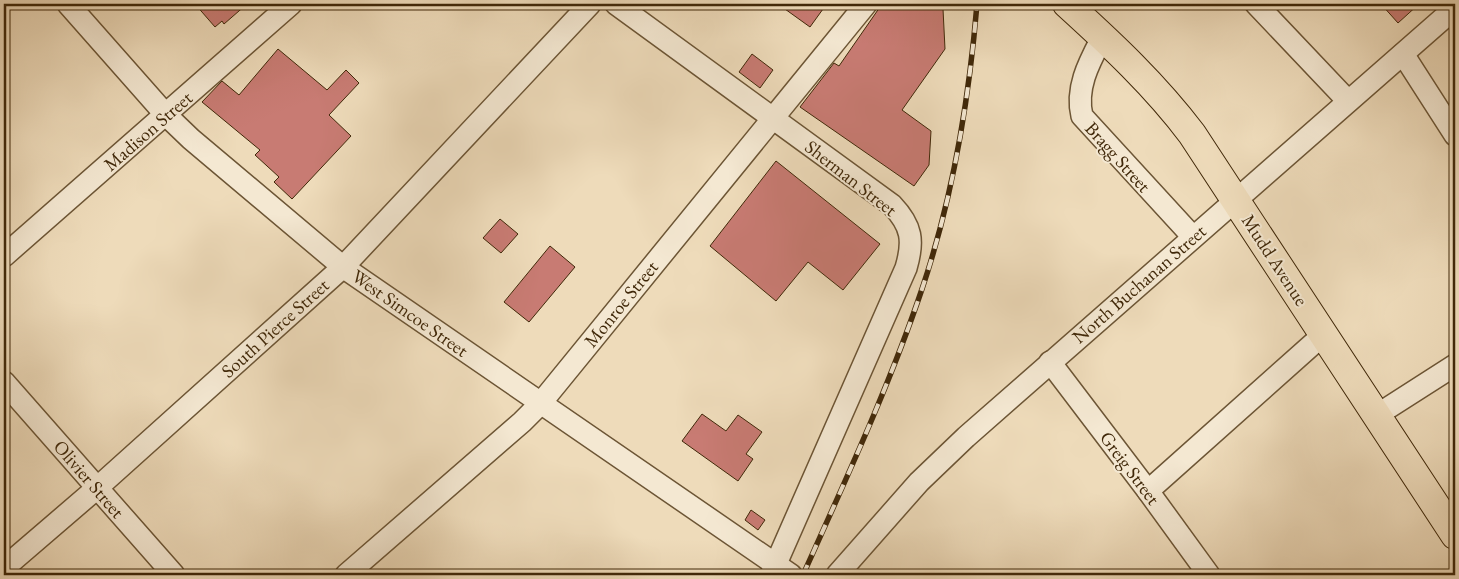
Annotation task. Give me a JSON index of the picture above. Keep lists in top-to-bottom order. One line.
{"streets":{"main road":["Mudd Avenue"],"street":["Madison Street","Bragg Street","Sherman Street","North Buchanan Street","Monroe Street","West Simcoe Street","South Pierce Street","Greig Street","Olivier Street"]},"crossings":[["Madison Street","West Simcoe Street"],["Bragg Street","Mudd Avenue"],["Bragg Street","North Buchanan Street"],["Sherman Street","Monroe Street"],["Sherman Street","West Simcoe Street"],["Mudd Avenue","North Buchanan Street"],["North Buchanan Street","Greig Street"],["Monroe Street","West Simcoe Street"],["West Simcoe Street","South Pierce Street"],["South Pierce Street","Olivier Street"]]}
